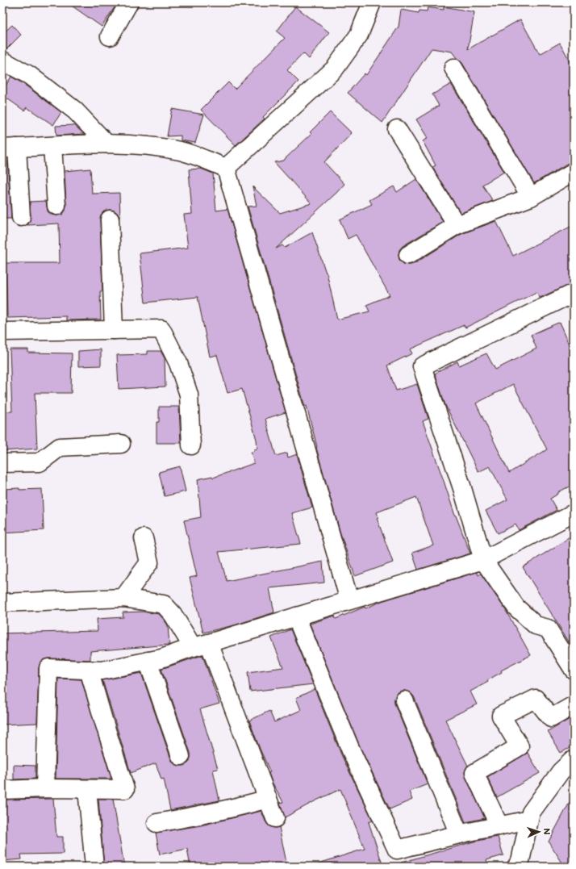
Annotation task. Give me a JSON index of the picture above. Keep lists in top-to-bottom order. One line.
{"north":"right"}
